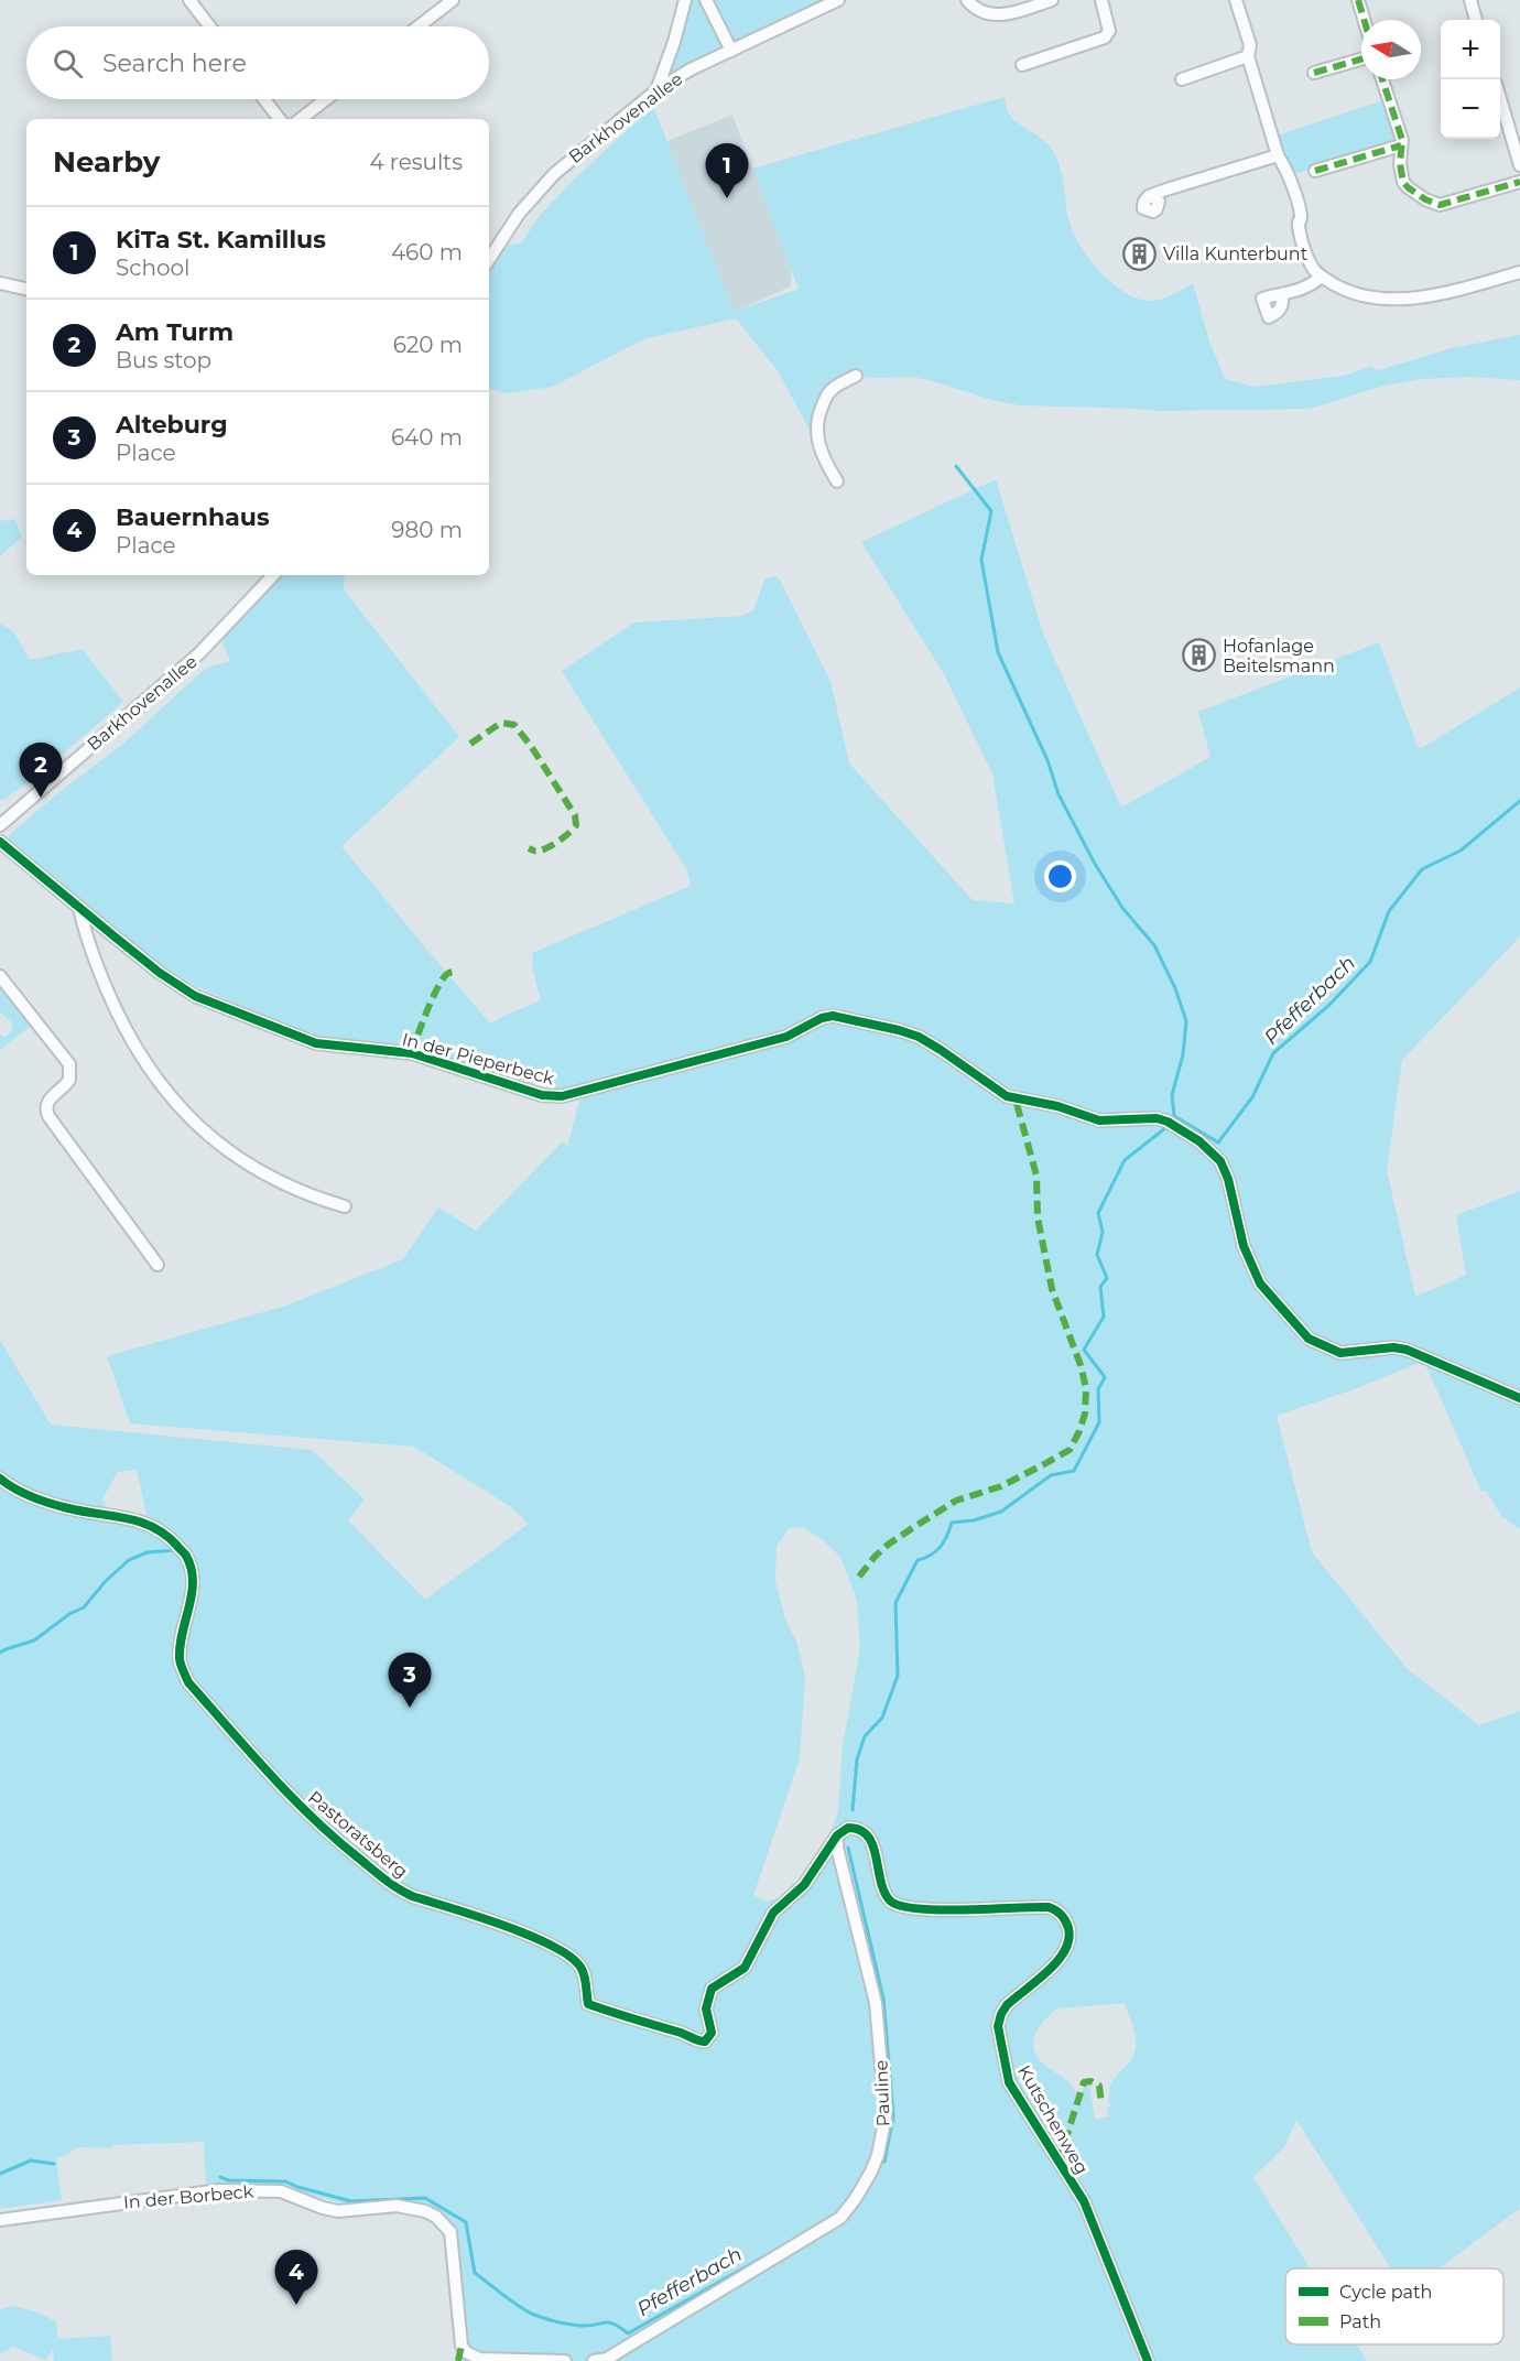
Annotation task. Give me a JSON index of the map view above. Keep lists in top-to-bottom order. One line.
{"streets":{"street":["Barkhovenallee","In der Pieperbeck","Pastoratsberg","Pauline","Kutschenweg","In der Borbeck"]},"crossings":[["Pastoratsberg","Pauline"],["Pastoratsberg","Kutschenweg"],["Pauline","Kutschenweg"]],"water":["Pfefferbach"],"places":{"building":["Villa Kunterbunt","Hofanlage Beitelsmann"]},"legend":["Cycle path","Path"],"north":"left","page":{"map_buttons":["+","−"],"search":"Search here","heading":["Nearby","4 results"],"pins":["1","2","3","4"],"list":[{"mark":"1","name":"KiTa St. Kamillus","note":"School","value":"460 m"},{"mark":"2","name":"Am Turm","note":"Bus stop","value":"620 m"},{"mark":"3","name":"Alteburg","note":"Place","value":"640 m"},{"mark":"4","name":"Bauernhaus","note":"Place","value":"980 m"}]}}
